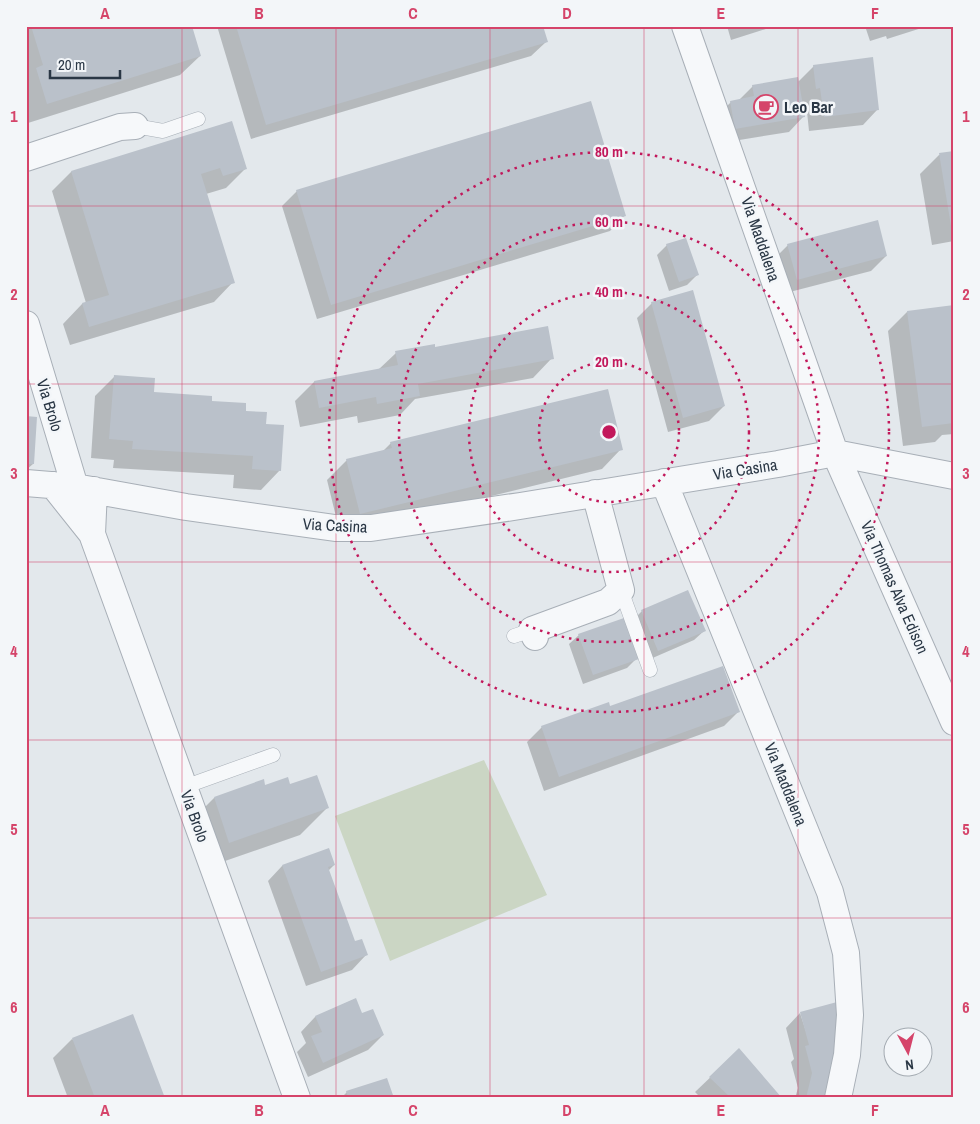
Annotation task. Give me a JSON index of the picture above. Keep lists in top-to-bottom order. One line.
{"streets":{"street":["Via Maddalena","Via Brolo","Via Casina","Via Thomas Alva Edison"]},"crossings":[["Via Maddalena","Via Casina"],["Via Maddalena","Via Thomas Alva Edison"],["Via Brolo","Via Casina"],["Via Casina","Via Thomas Alva Edison"]],"places":{"cafe":["Leo Bar"]},"scale_bar":"20 m","north":"bottom","grid":{"columns":["A","B","C","D","E","F"],"rows":["1","2","3","4","5","6"]},"rings":["80 m","60 m","40 m","20 m"]}
